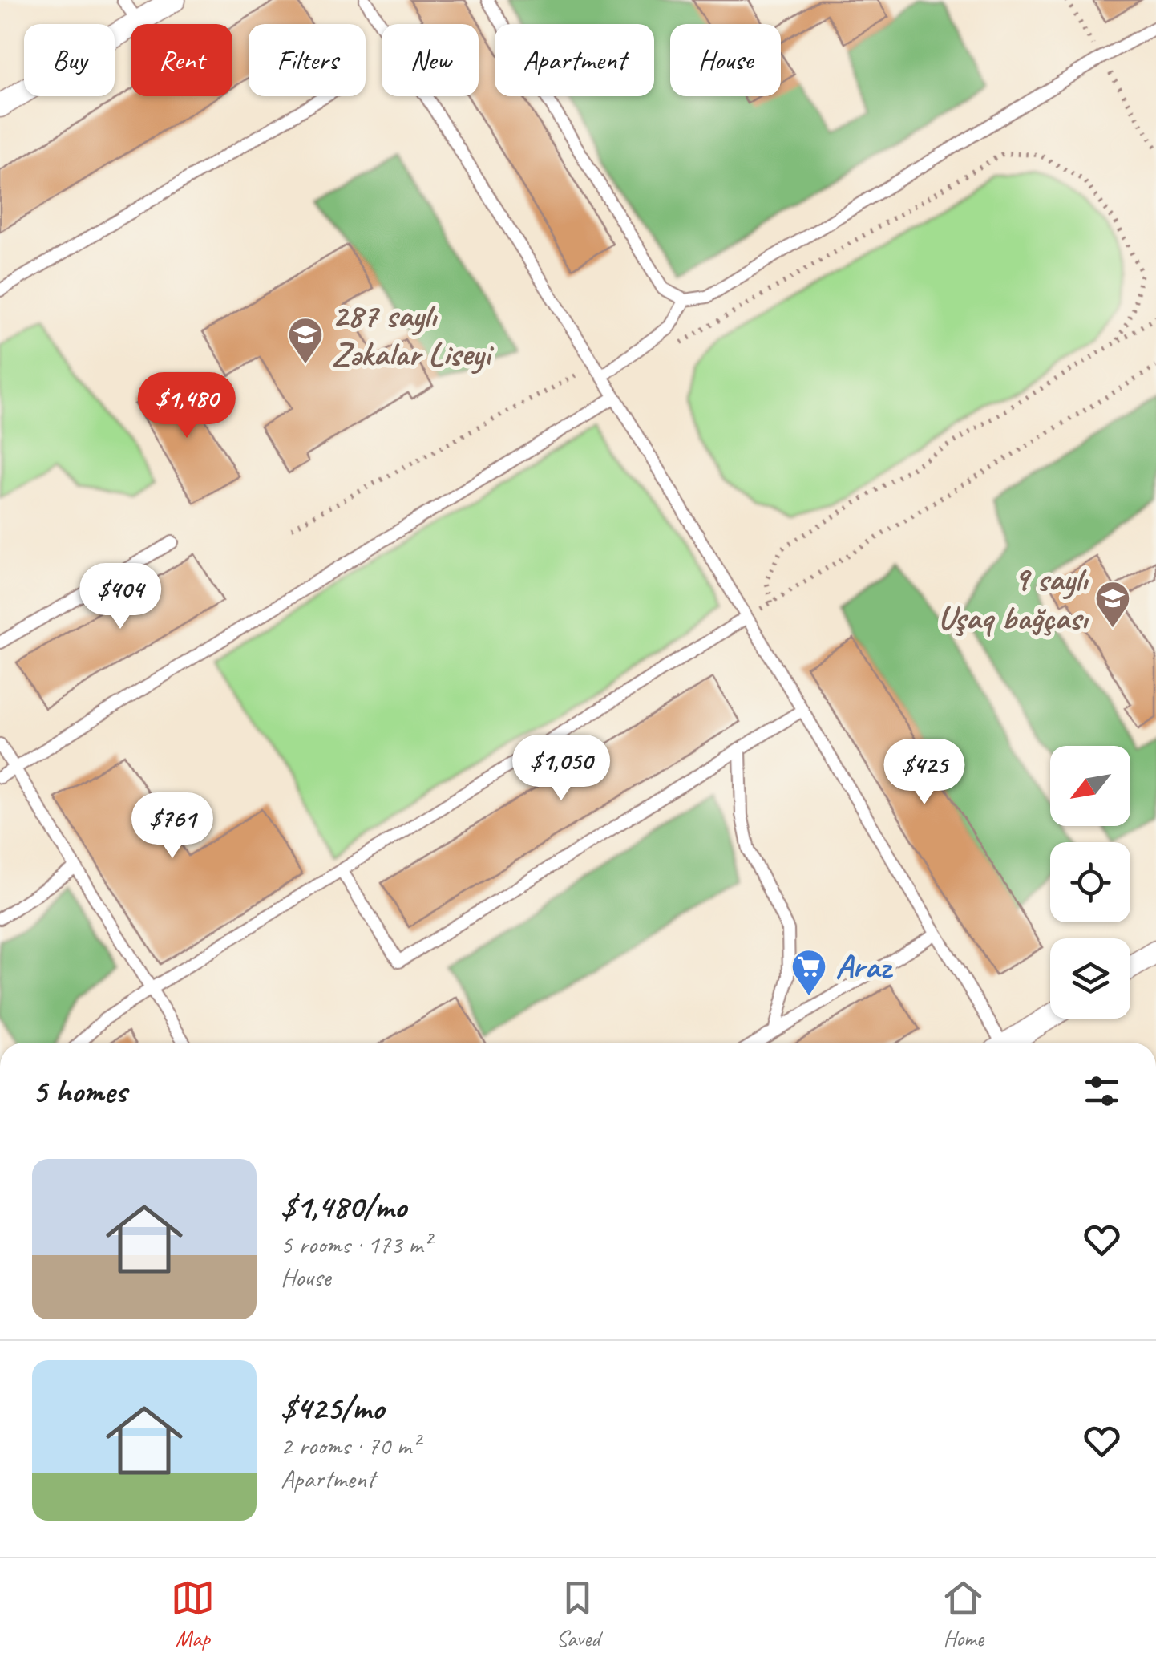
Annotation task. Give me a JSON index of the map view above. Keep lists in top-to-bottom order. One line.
{"places":{"school or university":["287 saylı Zəkalar Liseyi","9 saylı Uşaq bağçası"],"supermarket":["Araz"]},"north":"bottom left","page":{"chip":["Buy","Rent","Filters","New","Apartment","House"],"price":["$1,480","$404","$1,050","$425","$761"],"heading":"5 homes","list":[{"name":"$1,480/mo","note":"5 rooms · 173 m² · House"},{"name":"$425/mo","note":"2 rooms · 70 m² · Apartment"}],"tabs":["Map","Saved","Home"]}}
